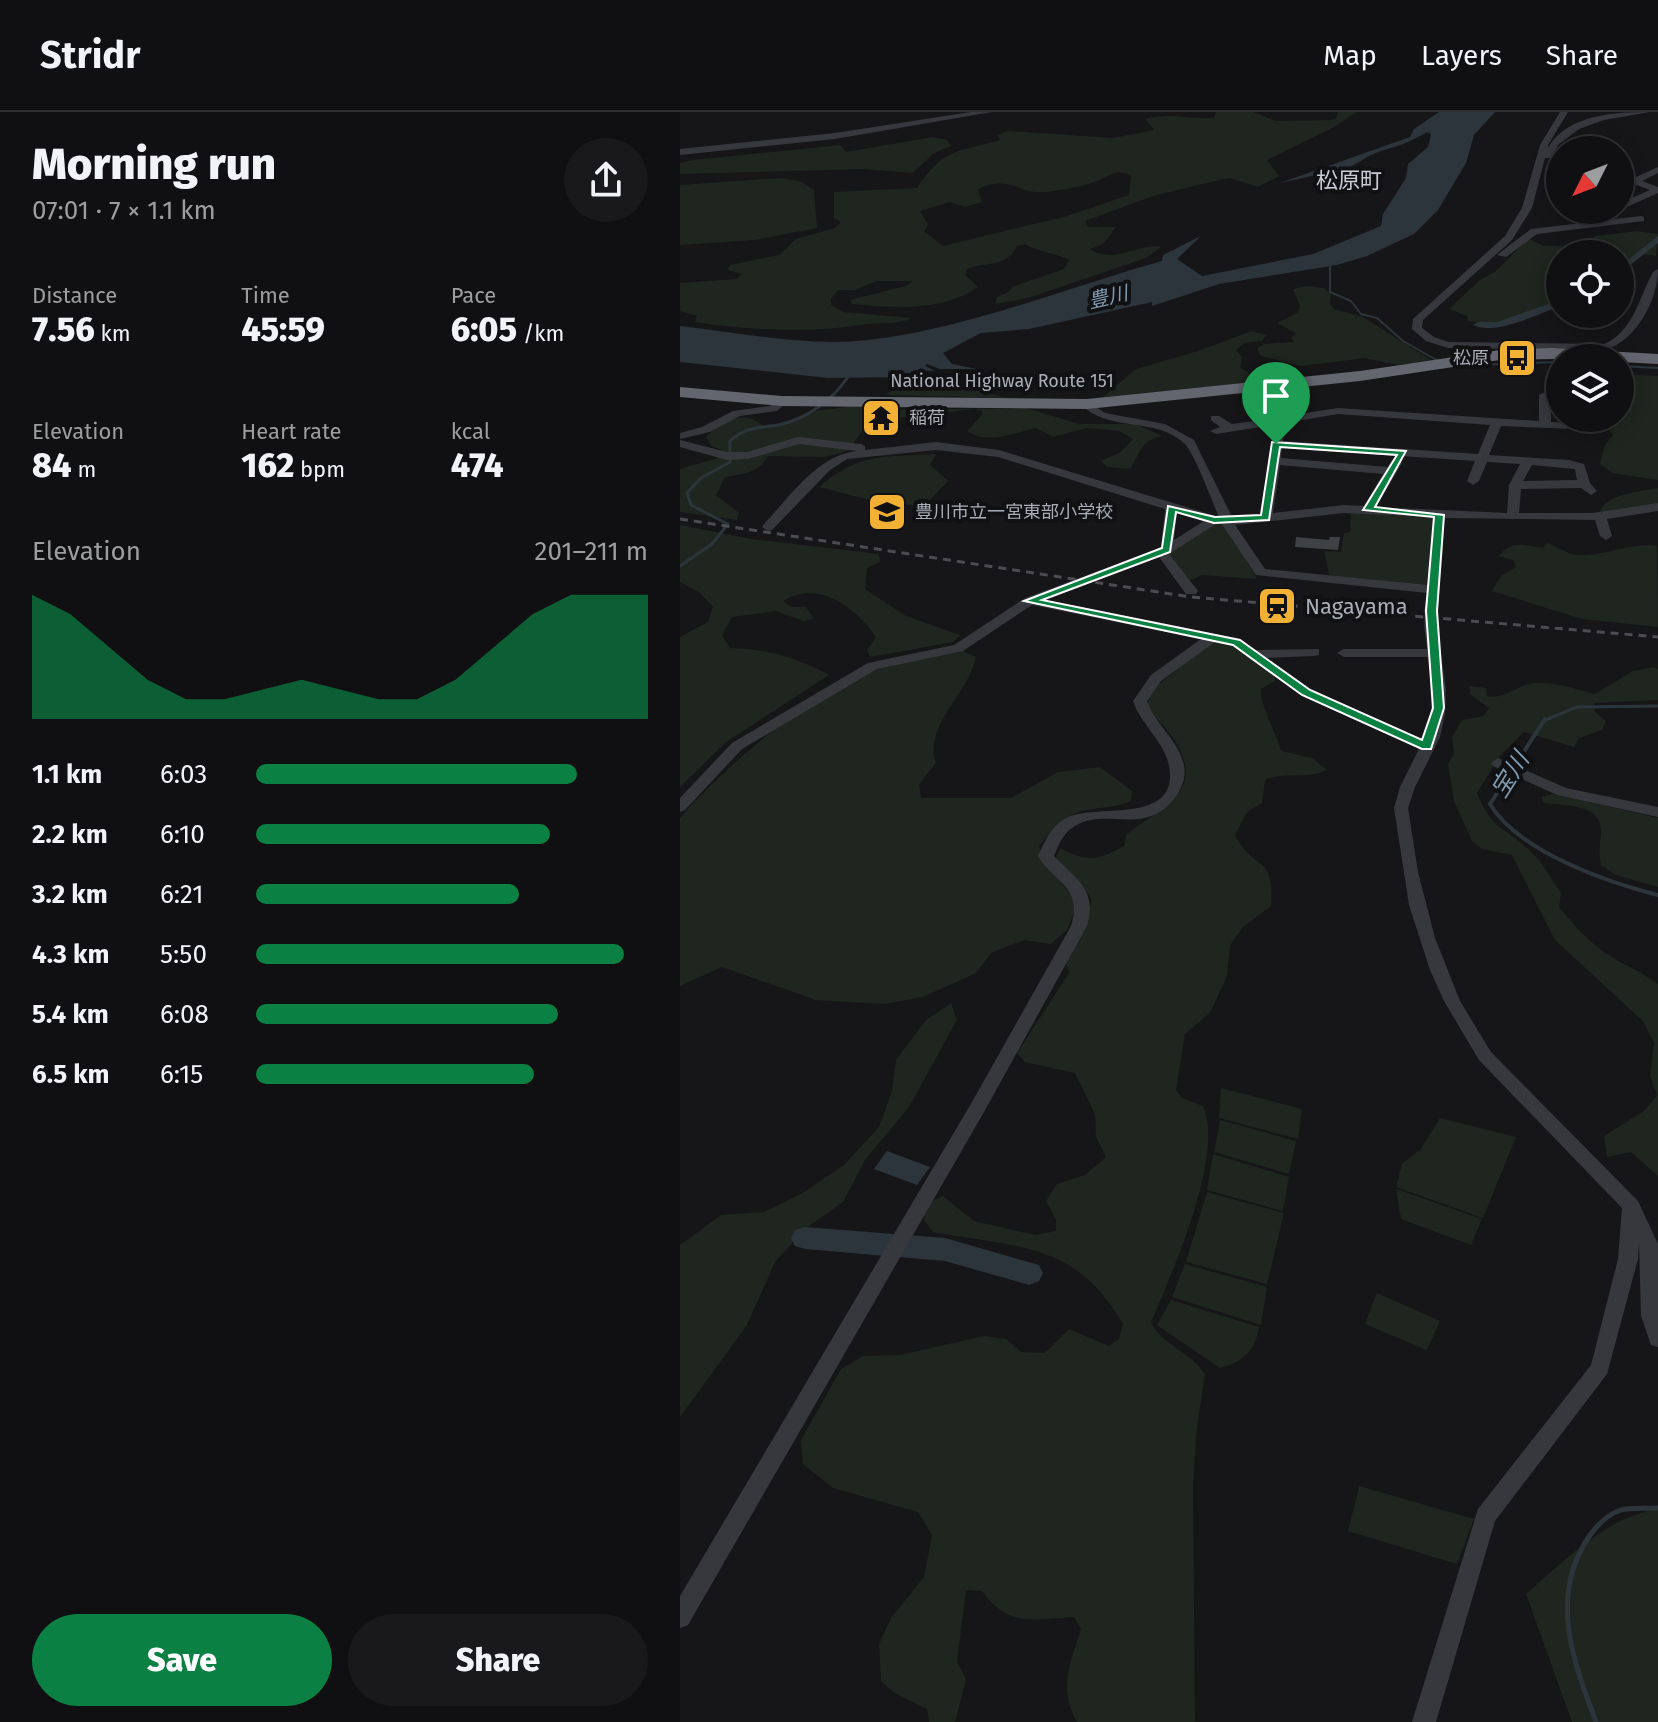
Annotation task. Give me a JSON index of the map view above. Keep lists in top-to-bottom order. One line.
{"streets":{"highway":["National Highway Route 151"]},"districts":["松原町"],"water":["豊川","宝川"],"places":{"bus stop":["松原"],"temple":["稲荷"],"school or university":["豊川市立一宮東部小学校"],"station":["Nagayama"]},"north":"bottom left","page":{"header":"Stridr","nav":["Map","Layers","Share"],"heading":["Morning run","07:01 · 7 × 1.1 km"],"stats":[["Distance","7.56 km"],["Time","45:59"],["Pace","6:05 /km"],["Elevation","84 m"],["Heart rate","162 bpm"],["kcal","474"]],"chart":["Elevation","201–211 m"],"list":[{"name":"1.1 km","note":"6:03"},{"name":"2.2 km","note":"6:10"},{"name":"3.2 km","note":"6:21"},{"name":"4.3 km","note":"5:50"},{"name":"5.4 km","note":"6:08"},{"name":"6.5 km","note":"6:15"}],"buttons":["Save","Share"]}}
